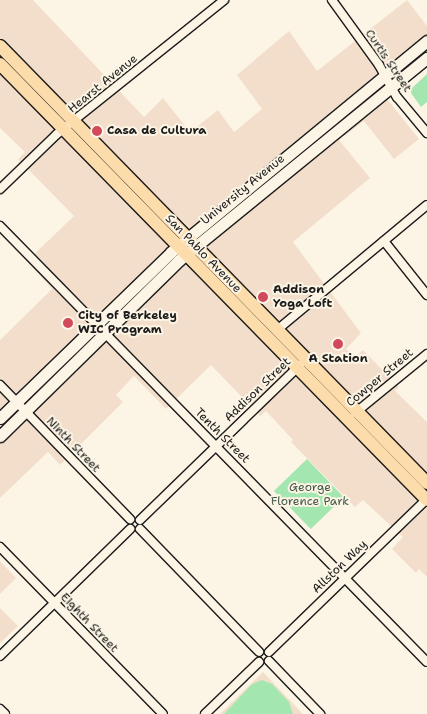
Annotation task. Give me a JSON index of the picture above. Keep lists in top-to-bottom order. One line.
{"streets":{"main road":["University Avenue","San Pablo Avenue"],"street":["Curtis Street","Hearst Avenue","Cowper Street","Addison Street","Tenth Street","Ninth Street","Allston Way","Eighth Street"]},"crossings":[["Curtis Street","University Avenue"],["Hearst Avenue","San Pablo Avenue"],["University Avenue","San Pablo Avenue"],["University Avenue","Tenth Street"],["University Avenue","Ninth Street"],["San Pablo Avenue","Cowper Street"],["San Pablo Avenue","Addison Street"],["San Pablo Avenue","Allston Way"],["Addison Street","Tenth Street"],["Addison Street","Ninth Street"],["Tenth Street","Allston Way"]],"parks":["George Florence Park"],"places":["Casa de Cultura","Addison Yoga Loft","City of Berkeley WIC Program","A Station"]}
